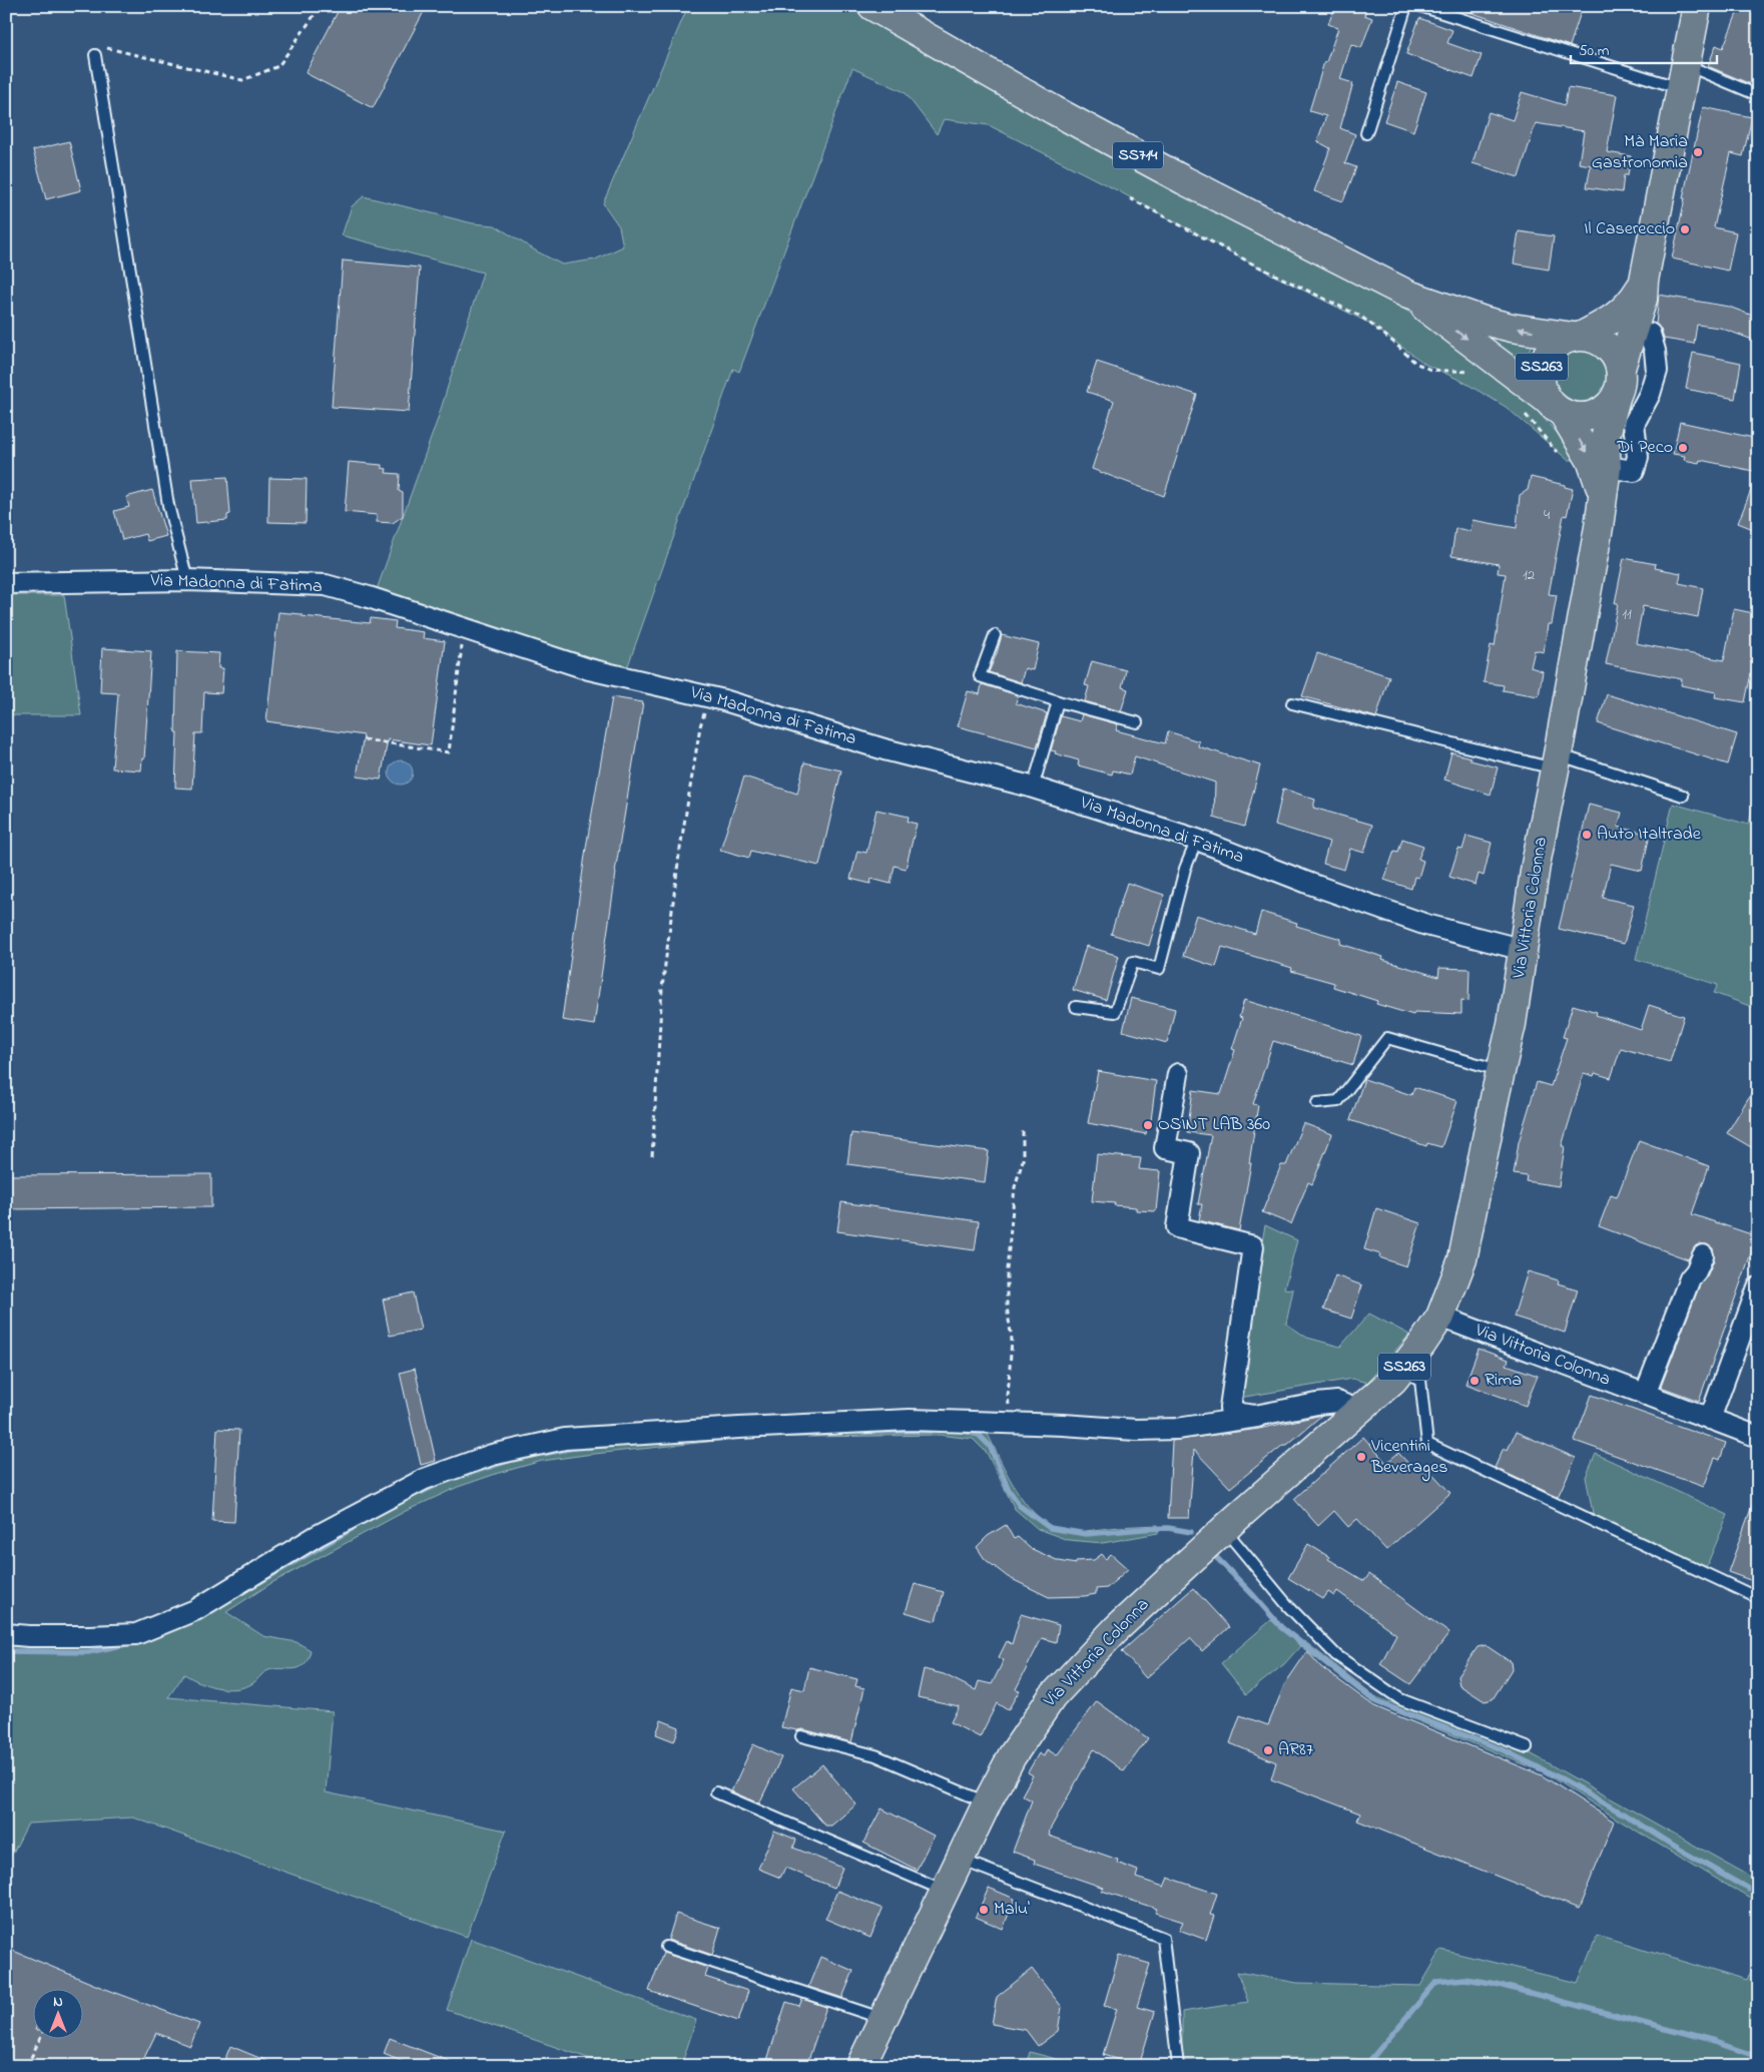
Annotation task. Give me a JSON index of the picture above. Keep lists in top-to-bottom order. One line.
{"streets":{"main road":["SS714","SS263","Via Vittoria Colonna"],"street":["Via Madonna di Fatima"]},"crossings":[["SS714","SS263"],["SS714","Via Vittoria Colonna"],["SS263","Via Vittoria Colonna"],["Via Madonna di Fatima","Via Vittoria Colonna"]],"places":["Mà Maria Gastronomia","Il Casereccio","Di Peco","Auto Italtrade","OSINT LAB 360","Rima","Vicentini Beverages","AR87","Malu'"],"house_numbers":["4","12","11"],"scale_bar":"50 m","north":"top"}
